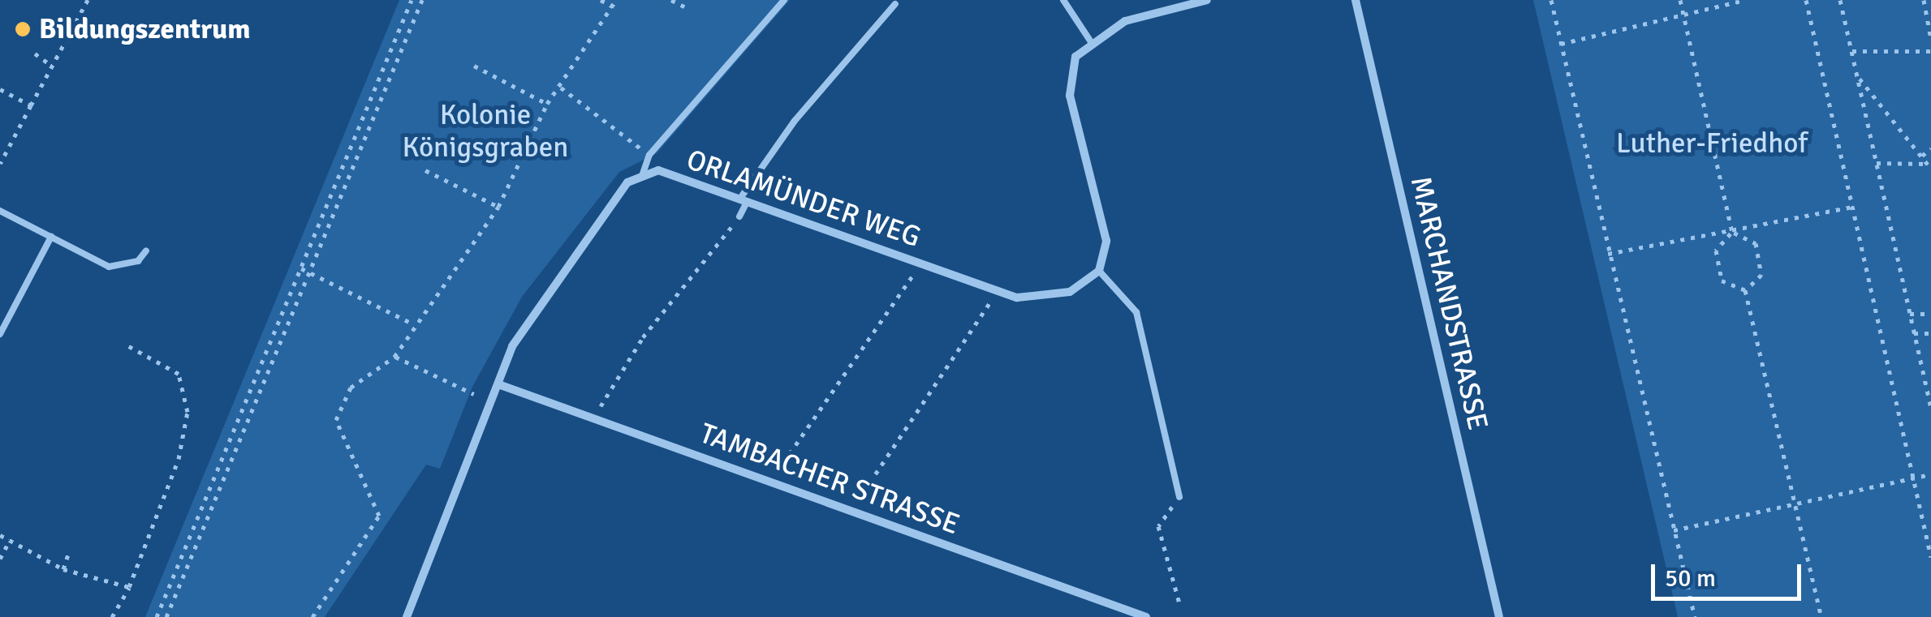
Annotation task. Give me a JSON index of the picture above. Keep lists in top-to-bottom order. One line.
{"streets":{"street":["ORLAMÜNDER WEG","MARCHANDSTRASSE","TAMBACHER STRASSE"]},"crossings":[["ORLAMÜNDER WEG","TAMBACHER STRASSE"]],"parks":["Kolonie Königsgraben","Luther-Friedhof"],"places":["Bildungszentrum"],"scale_bar":"50 m"}
